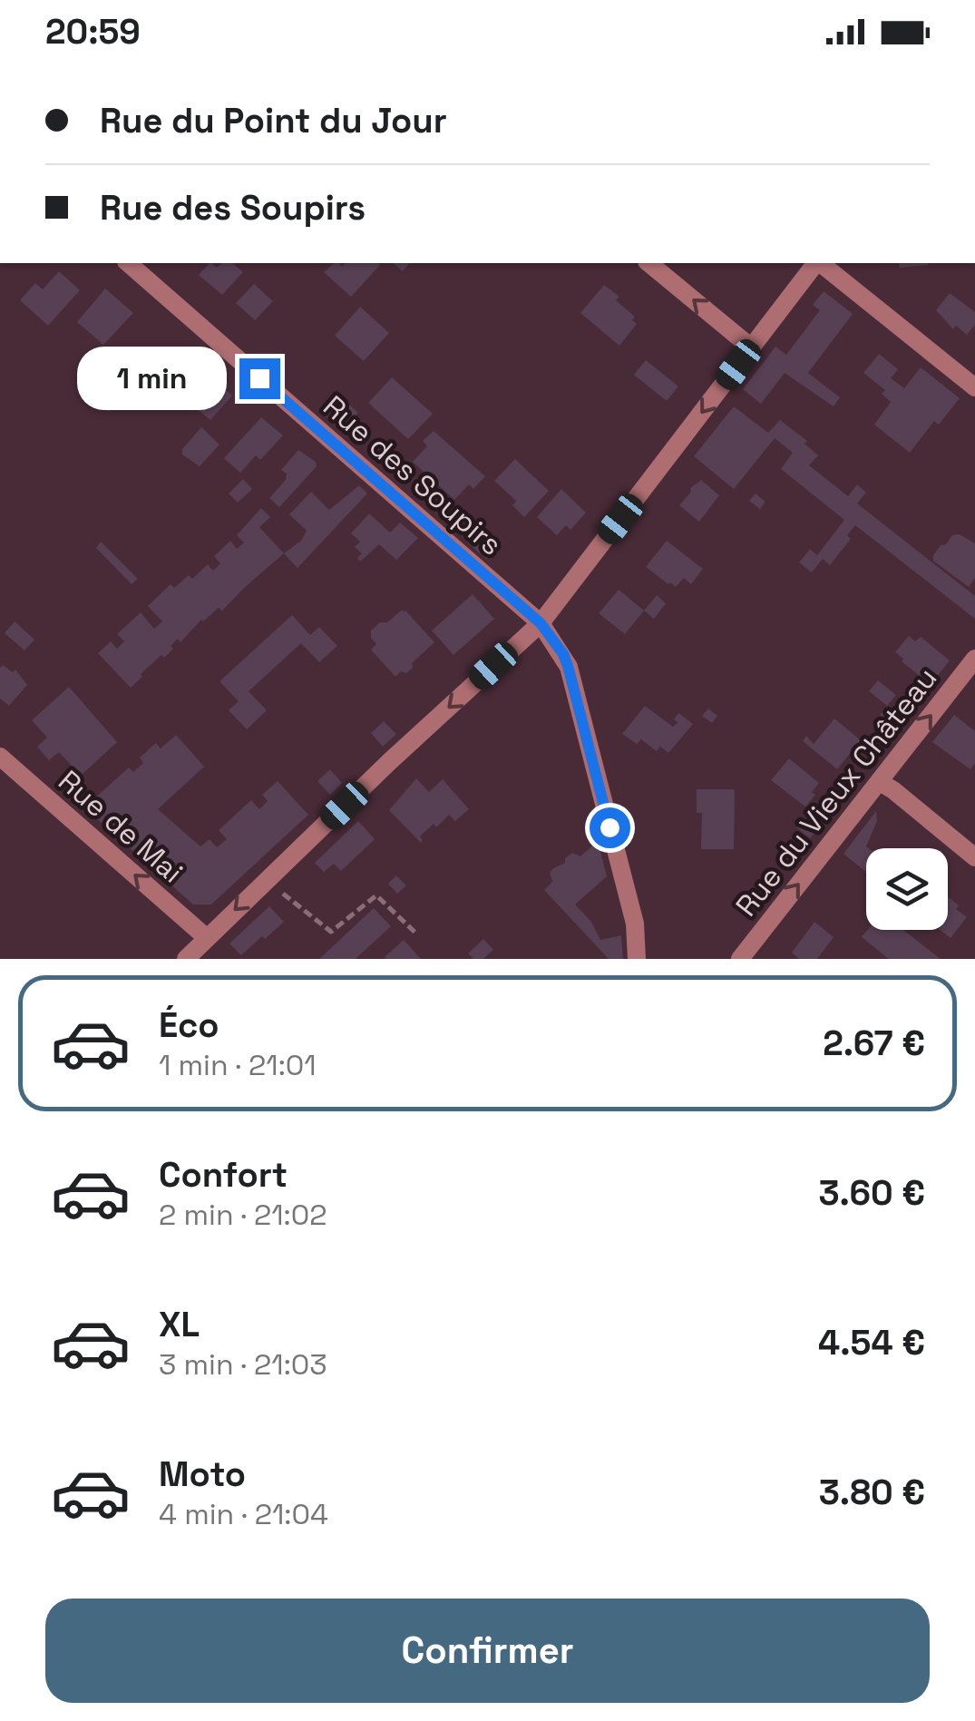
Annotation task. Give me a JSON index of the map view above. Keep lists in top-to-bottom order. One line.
{"streets":{"street":["Rue des Soupirs","Rue du Vieux Château","Rue de Mai"]},"one_way":["Rue du Vieux Château","Rue de Mai"],"page":{"status":"20:59","banner":["Rue du Point du Jour","Rue des Soupirs"],"bubble":"1 min","list":[{"name":"Éco","note":"1 min · 21:01","value":"2.67 €"},{"name":"Confort","note":"2 min · 21:02","value":"3.60 €"},{"name":"XL","note":"3 min · 21:03","value":"4.54 €"},{"name":"Moto","note":"4 min · 21:04","value":"3.80 €"}],"buttons":"Confirmer"}}
